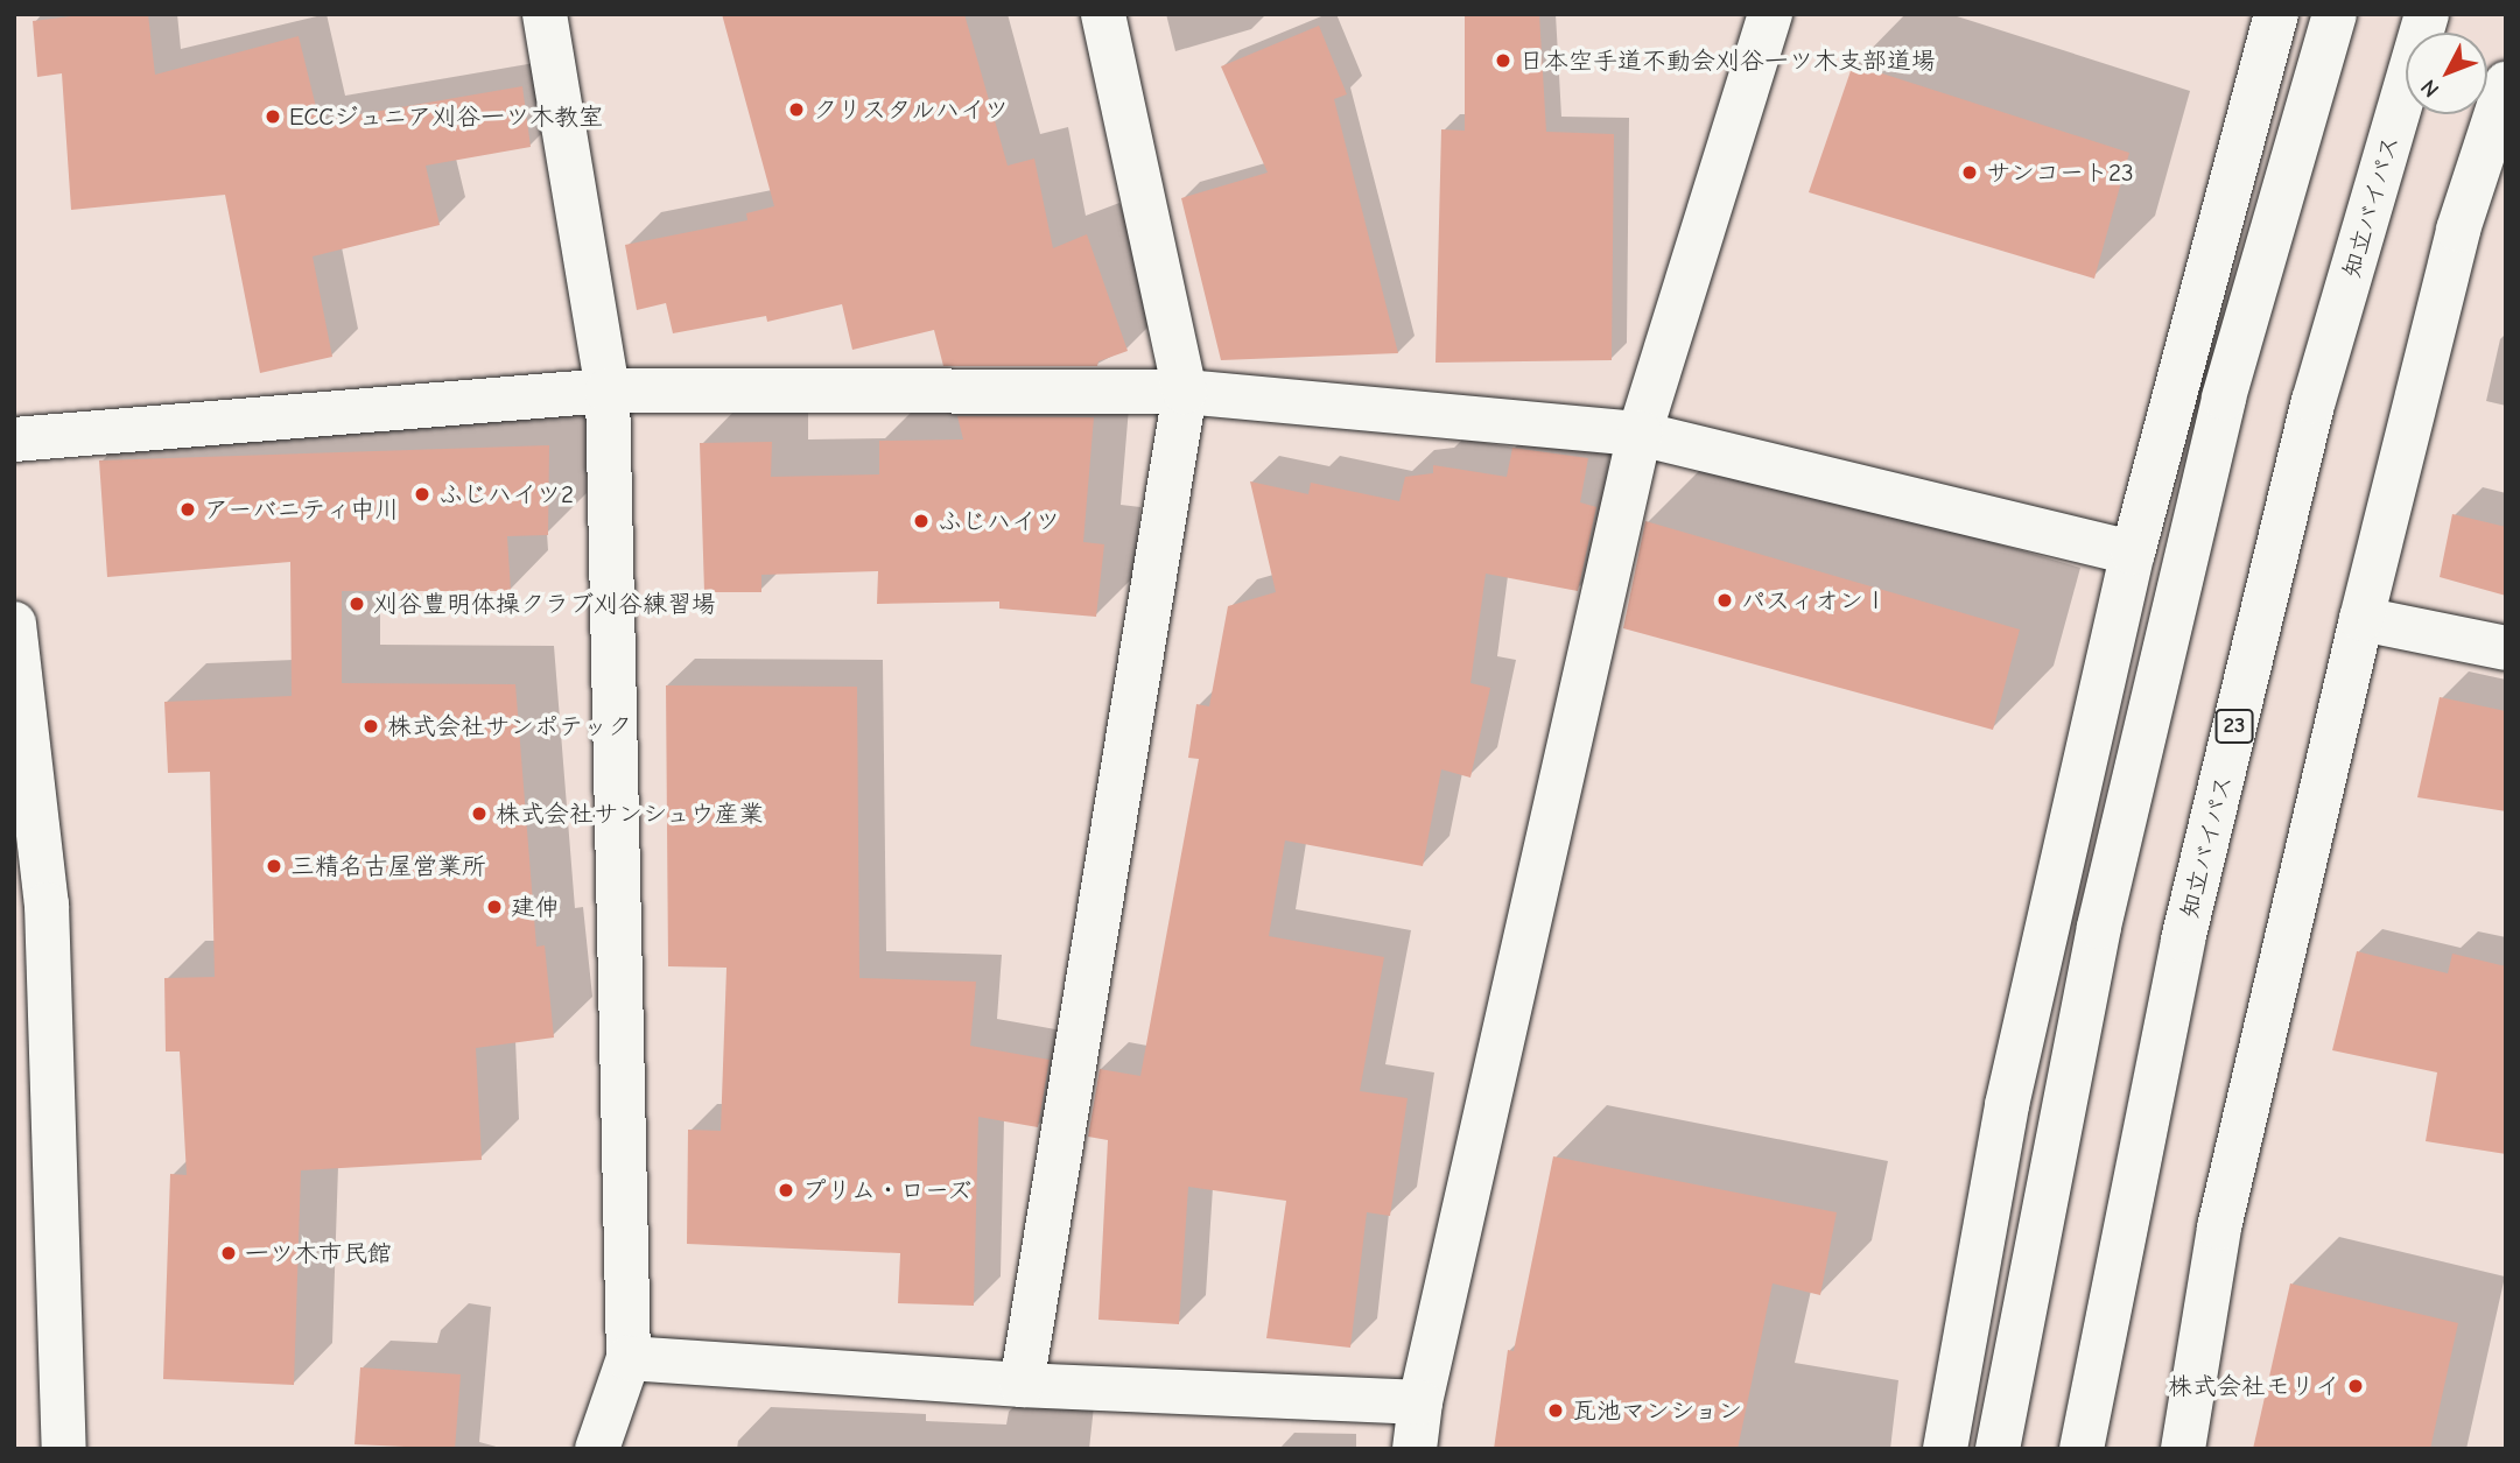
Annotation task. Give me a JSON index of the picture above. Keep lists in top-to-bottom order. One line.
{"streets":{"main road":["知立バイパス","23"]},"places":["日本空手道不動会刈谷一ツ木支部道場","クリスタルハイツ","ECCジュニア刈谷一ツ木教室","サンコート23","ふじハイツ2","アーバニティ中川","ふじハイツ","パスィオンⅠ","刈谷豊明体操クラブ刈谷練習場","株式会社サンポテック","株式会社サンシュウ産業","三精名古屋営業所","建伸","プリム・ローズ","一ツ木市民館","株式会社モリイ","瓦池マンション"],"north":"bottom left"}
